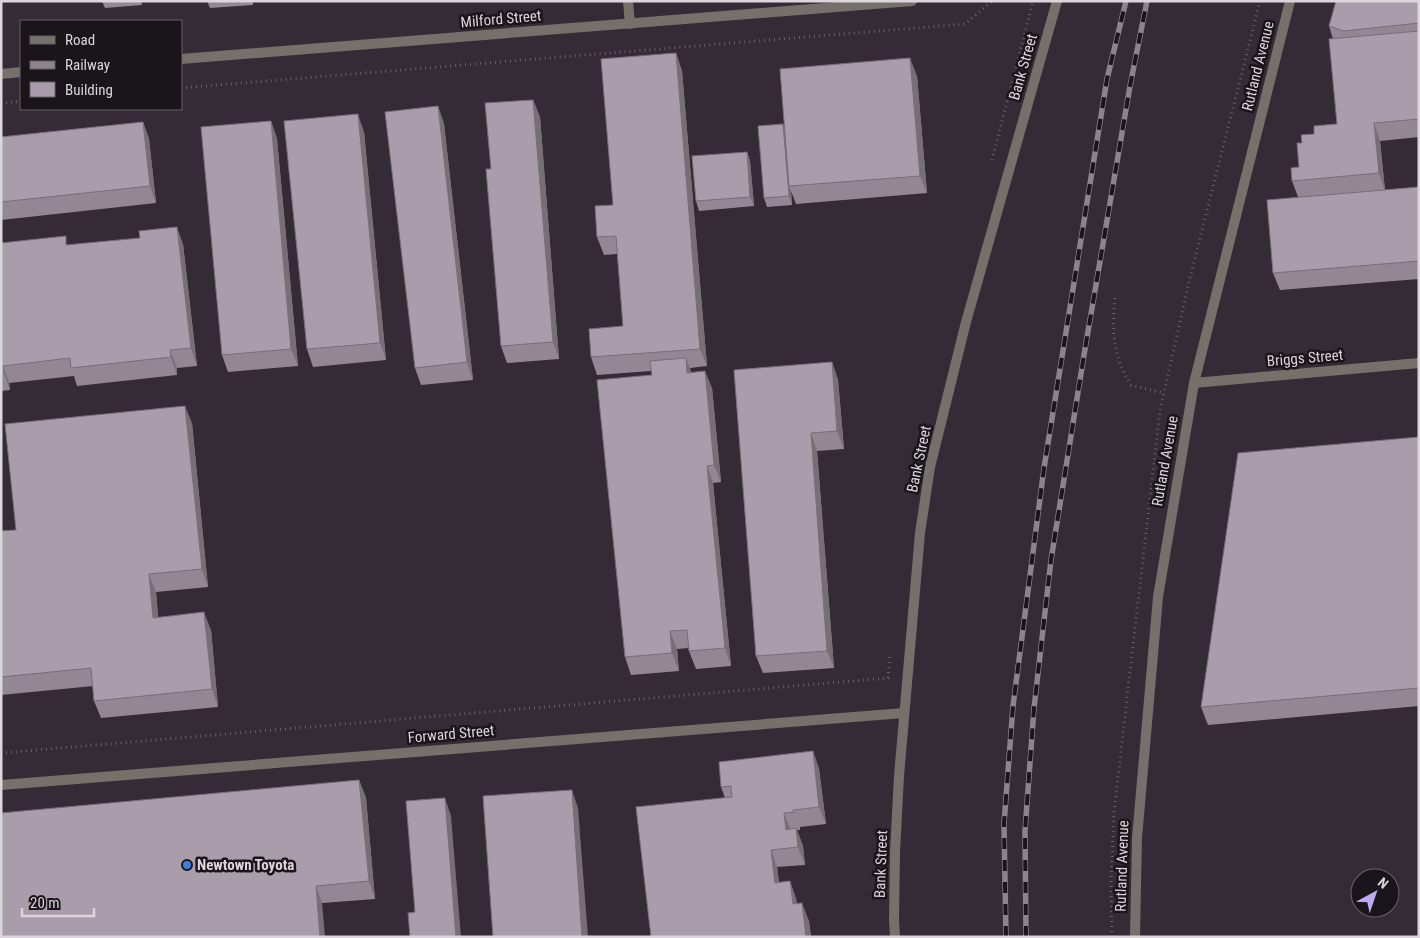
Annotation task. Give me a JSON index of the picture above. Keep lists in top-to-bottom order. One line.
{"streets":{"street":["Milford Street","Rutland Avenue","Bank Street","Briggs Street","Forward Street"]},"crossings":[["Rutland Avenue","Briggs Street"],["Bank Street","Forward Street"]],"places":["Newtown Toyota"],"legend":["Road","Railway","Building"],"scale_bar":"20 m","north":"top right"}
